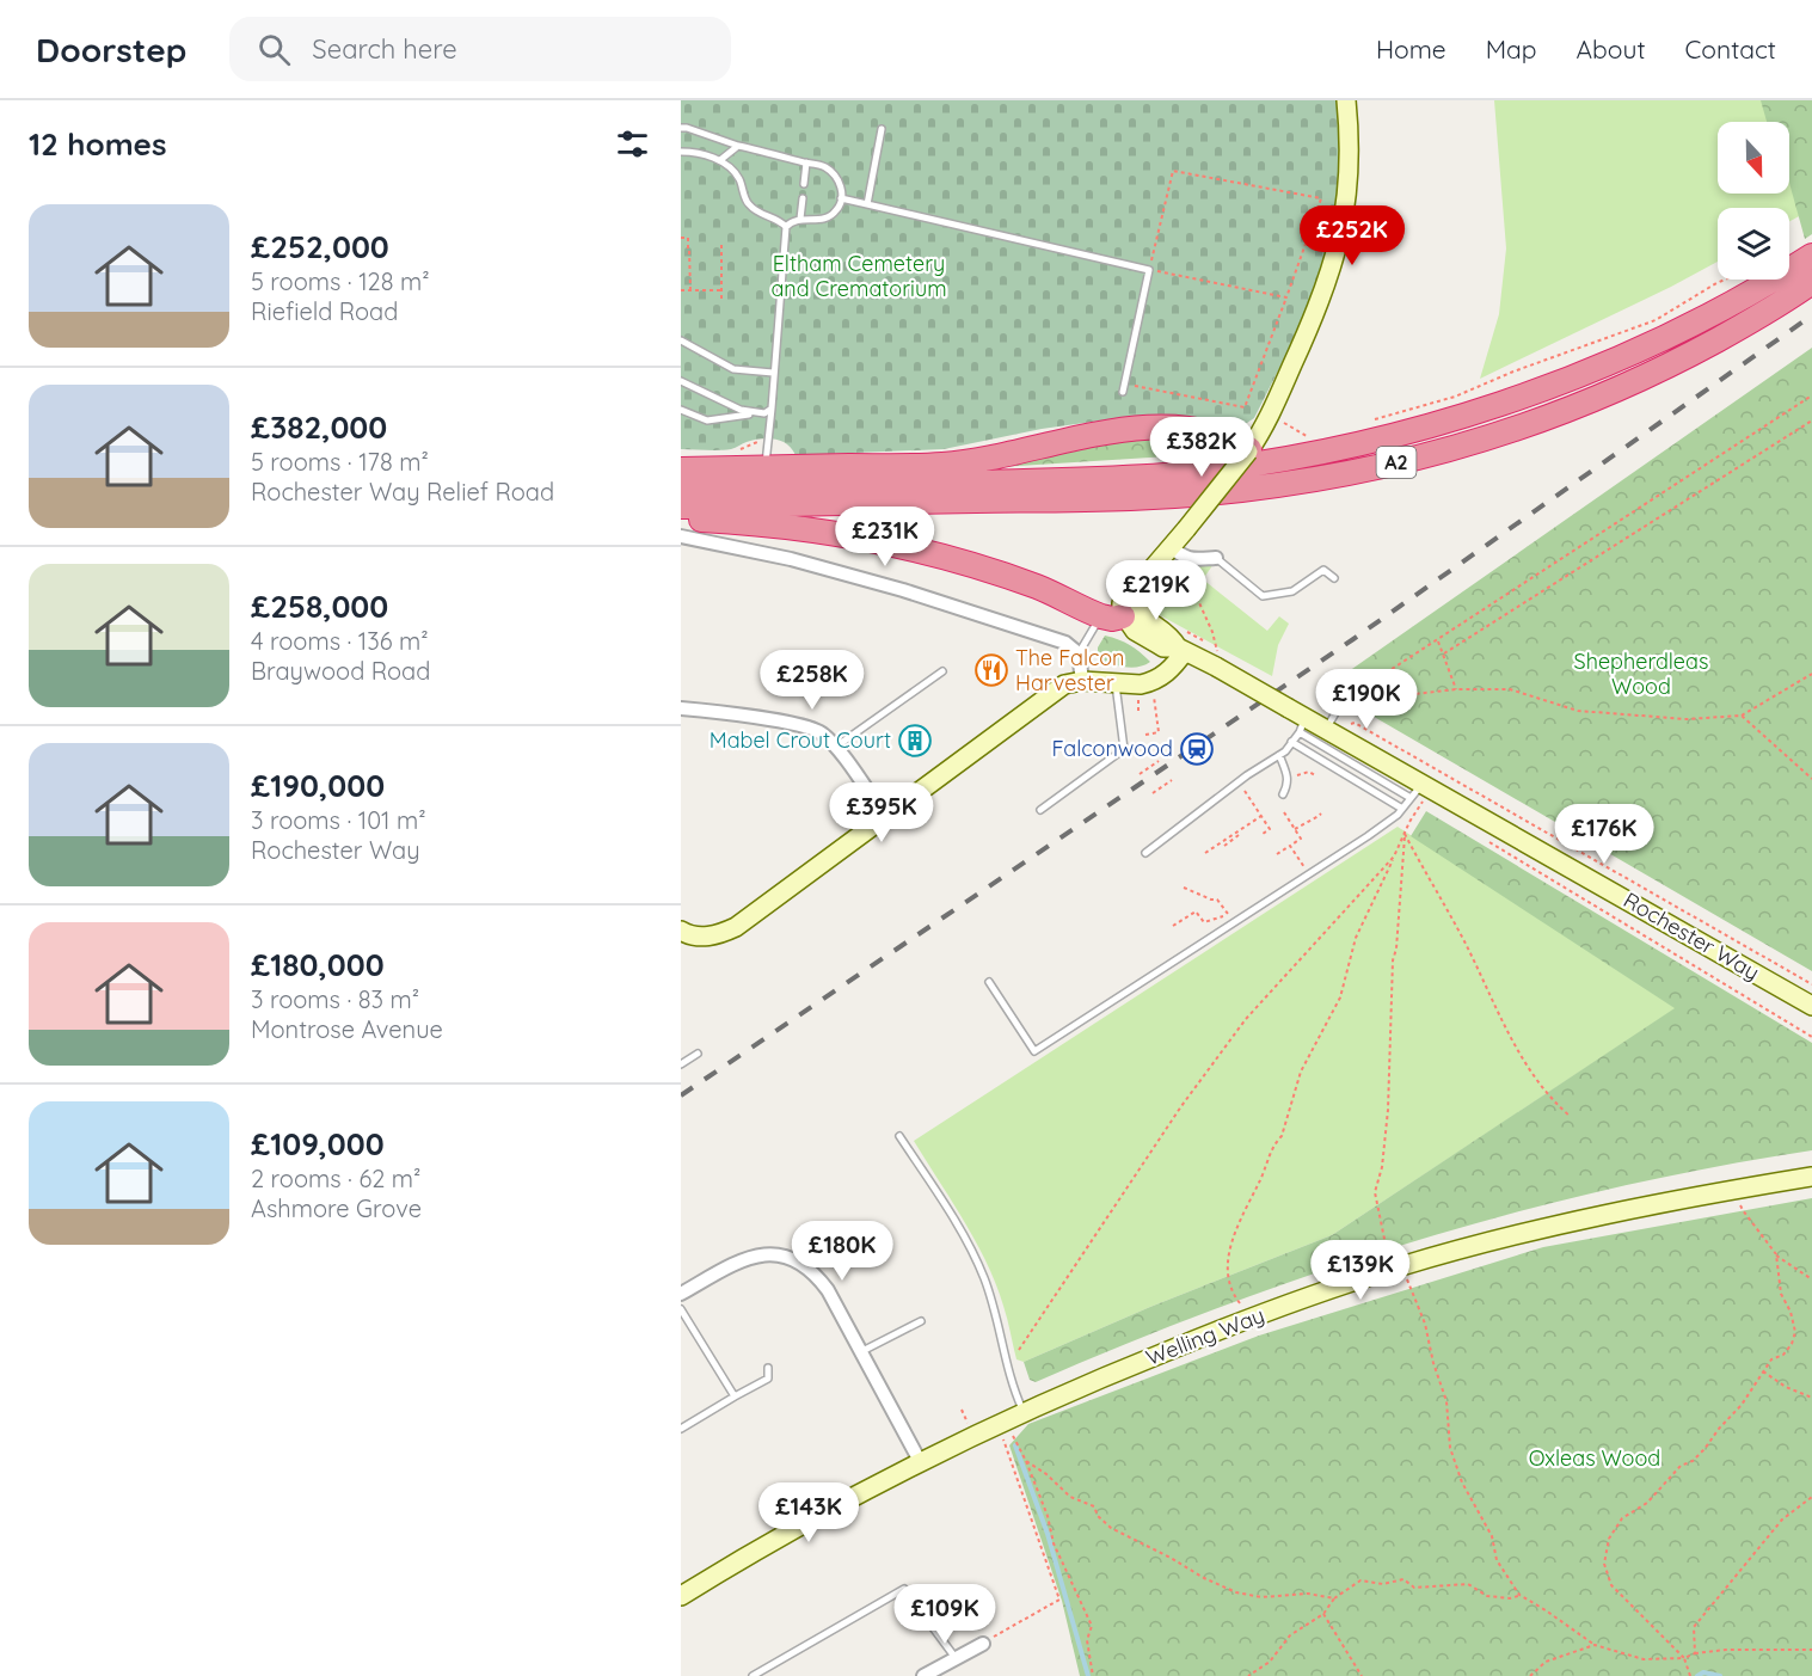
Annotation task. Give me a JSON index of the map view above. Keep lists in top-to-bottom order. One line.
{"streets":{"highway":["A2"],"street":["Rochester Way","Welling Way"]},"parks":["Eltham Cemetery and Crematorium","Shepherdleas Wood","Oxleas Wood"],"places":{"restaurant":["The Falcon Harvester"],"building":["Mabel Crout Court"],"station":["Falconwood"]},"north":"bottom","page":{"header":"Doorstep","search":"Search here","nav":["Home","Map","About","Contact"],"heading":"12 homes","list":[{"name":"£252,000","note":"5 rooms · 128 m² · Riefield Road"},{"name":"£382,000","note":"5 rooms · 178 m² · Rochester Way Relief Road"},{"name":"£258,000","note":"4 rooms · 136 m² · Braywood Road"},{"name":"£190,000","note":"3 rooms · 101 m² · Rochester Way"},{"name":"£180,000","note":"3 rooms · 83 m² · Montrose Avenue"},{"name":"£109,000","note":"2 rooms · 62 m² · Ashmore Grove"}],"price":["£252K","£382K","£231K","£219K","£258K","£190K","£395K","£176K","£180K","£139K","£143K","£109K"]}}
